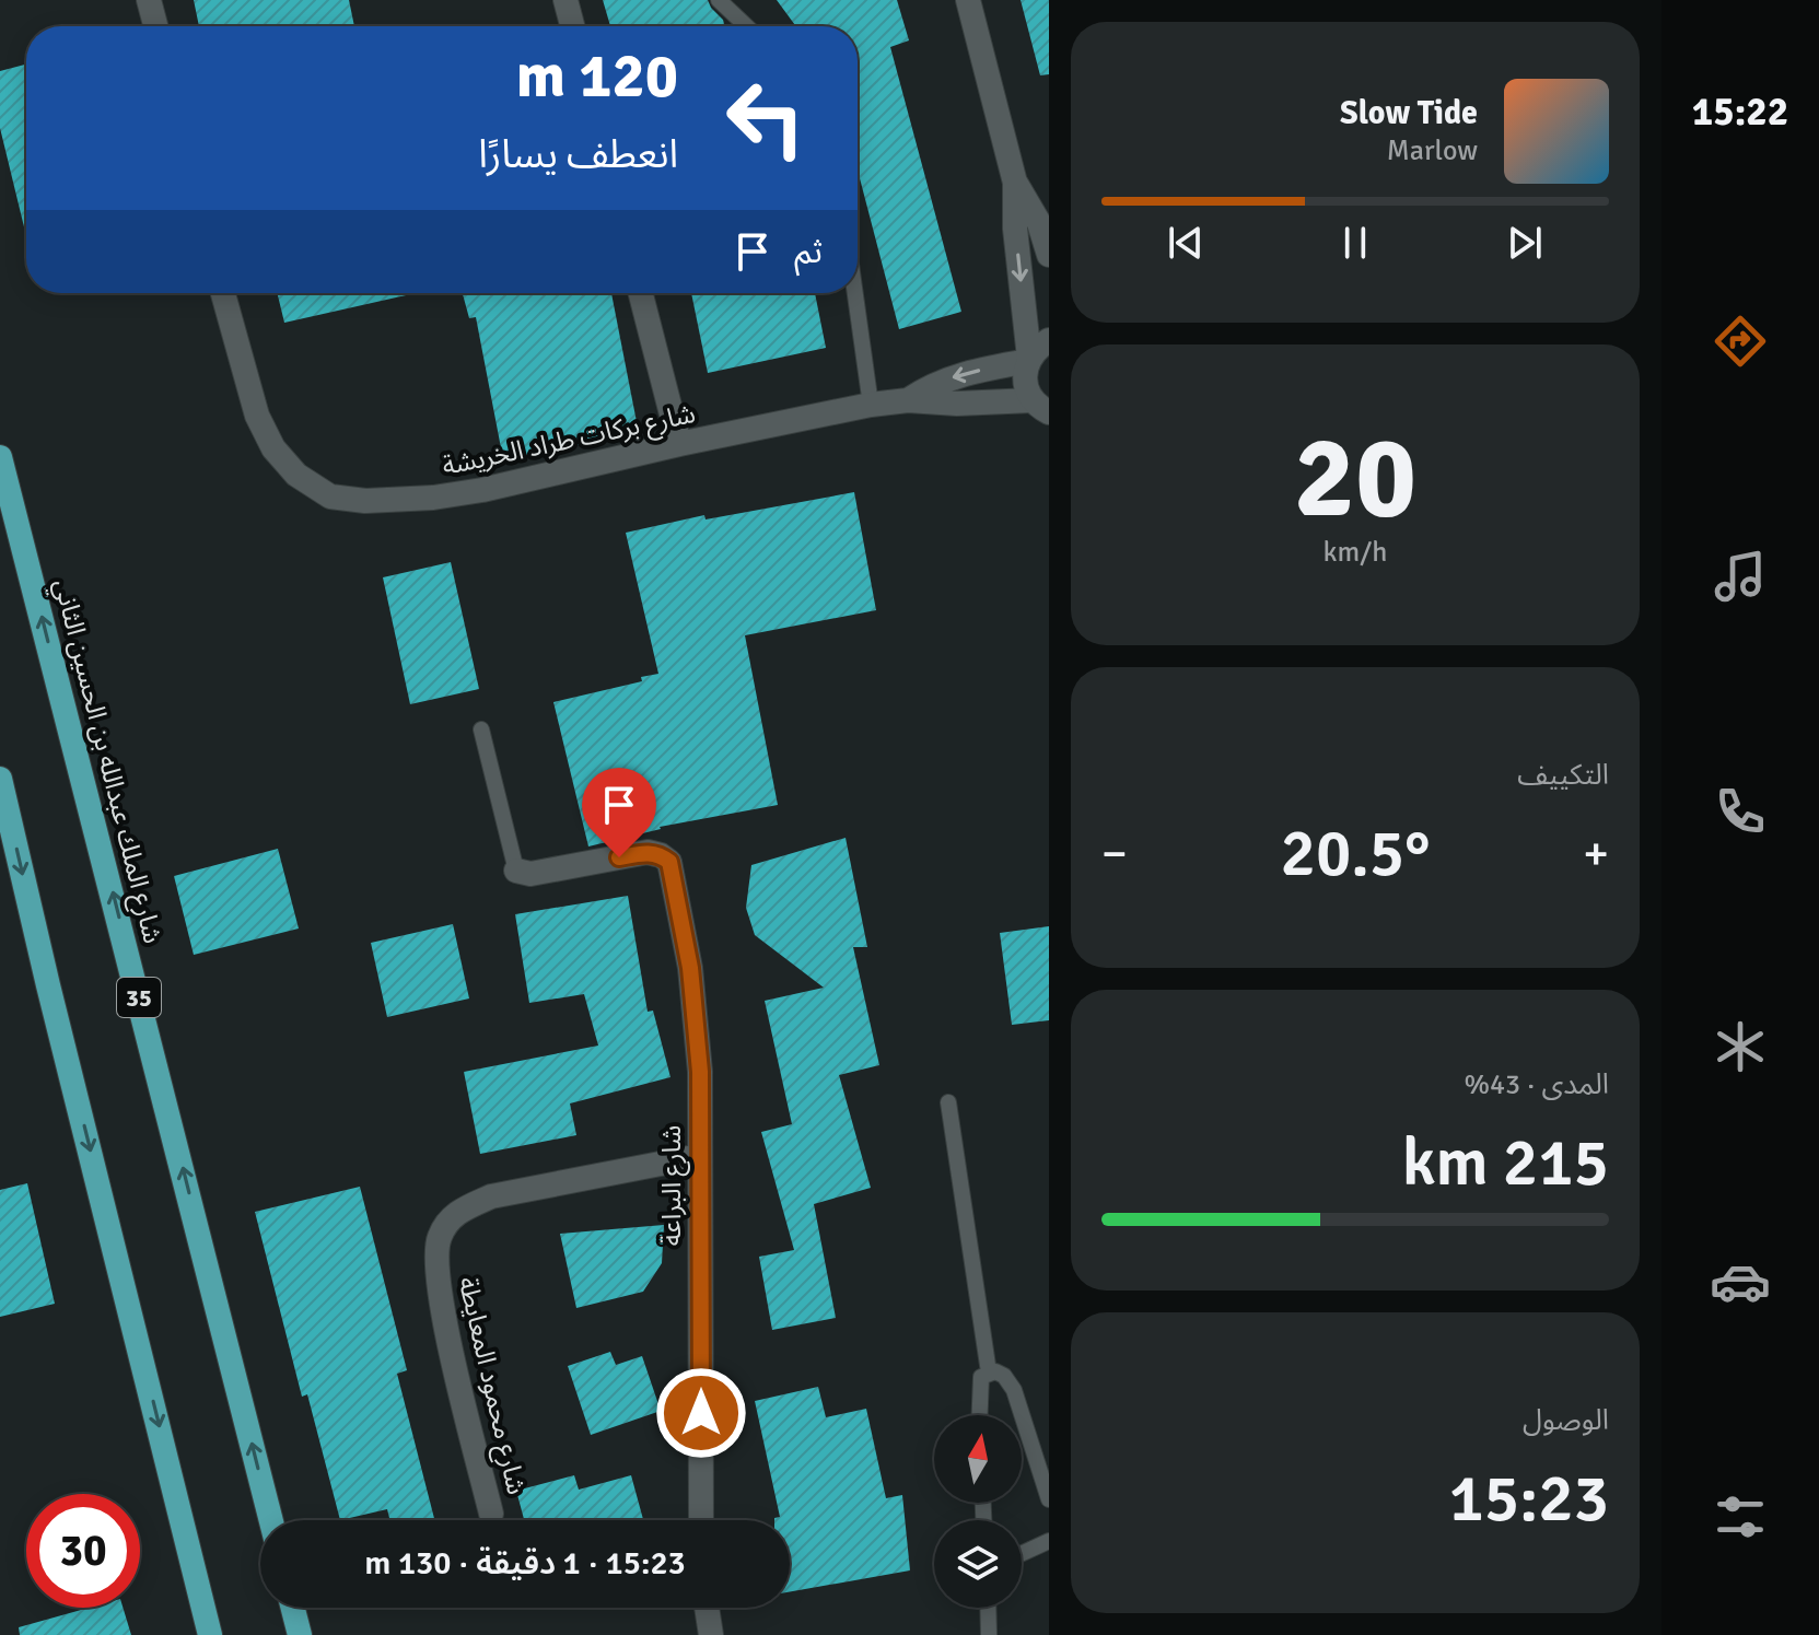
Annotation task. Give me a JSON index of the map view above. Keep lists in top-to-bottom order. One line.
{"streets":{"highway":["شارع الملك عبدالله بن الحسين الثاني","35"],"street":["شارع بركات طراد الخريشة","شارع البراعة","شارع محمود المعايطة"]},"crossings":[["شارع البراعة","شارع محمود المعايطة"]],"north":"top","page":{"tabs":"15:22","turn":["120 m","انعطف يسارًا"],"song":["Slow Tide","Marlow"],"then":"ثم","tile":[["20","km/h"],"التكييف",["المدى · 43%","215 km"],["الوصول","15:23"]],"heat":["−","20.5°","+"],"limit":"30","trip":"15:23 · 1 دقيقة · 130 m"}}
